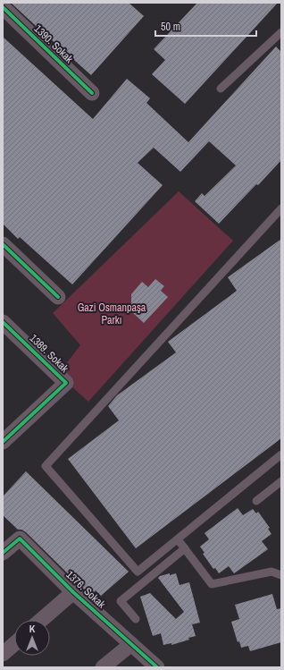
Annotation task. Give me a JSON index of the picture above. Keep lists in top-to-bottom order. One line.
{"streets":{"street":["1390. Sokak","1389. Sokak","1376. Sokak"]},"parks":["Gazi Osmanpaşa Parkı"],"scale_bar":"50 m","north":"top"}
